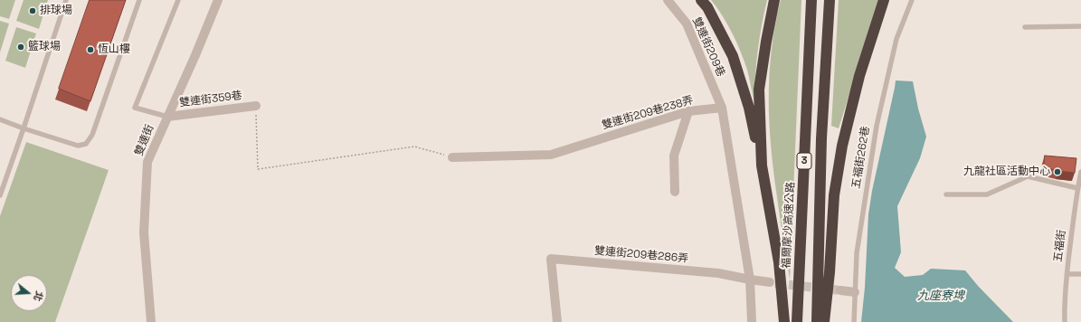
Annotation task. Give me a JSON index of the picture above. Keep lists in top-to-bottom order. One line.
{"streets":{"highway":["3","福爾摩沙高速公路"],"street":["雙連街209巷","雙連街359巷","雙連街209巷238弄","雙連街","雙連街209巷286弄"],"lane":["五福街262巷","五福街"]},"crossings":[["雙連街209巷","雙連街209巷238弄"],["雙連街359巷","雙連街"]],"water":["九座寮埤"],"places":["排球場","籃球場","恆山樓","九龍社區活動中心"],"north":"right"}
